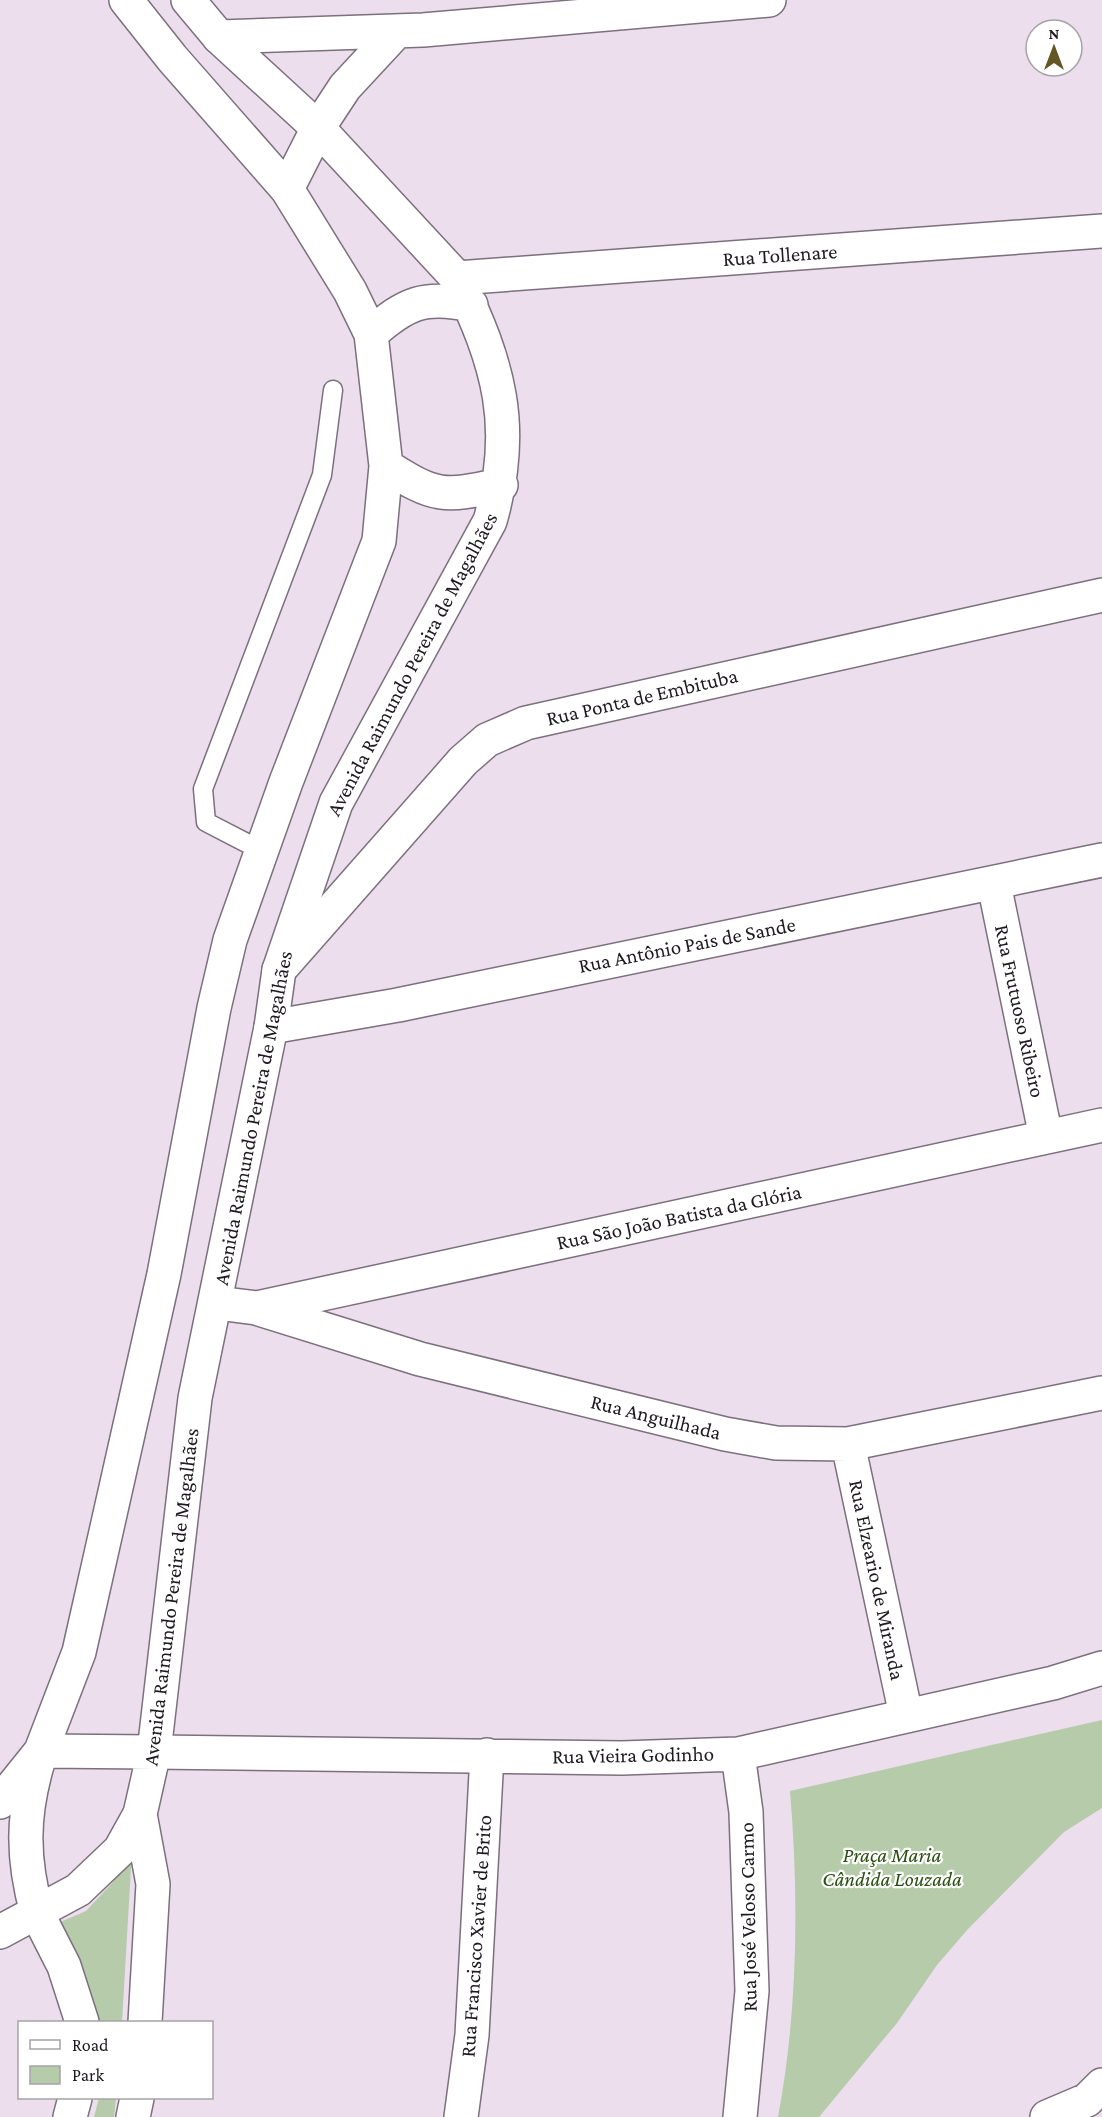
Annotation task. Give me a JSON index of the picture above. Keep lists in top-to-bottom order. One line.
{"streets":{"street":["Rua Tollenare","Avenida Raimundo Pereira de Magalhães","Rua Ponta de Embituba","Rua Antônio Pais de Sande","Rua Frutuoso Ribeiro","Rua São João Batista da Glória","Rua Anguilhada","Rua Elzeario de Miranda","Rua Vieira Godinho","Rua José Veloso Carmo","Rua Francisco Xavier de Brito"]},"crossings":[["Rua Tollenare","Avenida Raimundo Pereira de Magalhães"],["Avenida Raimundo Pereira de Magalhães","Rua Ponta de Embituba"],["Avenida Raimundo Pereira de Magalhães","Rua Antônio Pais de Sande"],["Avenida Raimundo Pereira de Magalhães","Rua Anguilhada"],["Avenida Raimundo Pereira de Magalhães","Rua Vieira Godinho"],["Rua Antônio Pais de Sande","Rua Frutuoso Ribeiro"],["Rua Frutuoso Ribeiro","Rua São João Batista da Glória"],["Rua São João Batista da Glória","Rua Anguilhada"],["Rua Anguilhada","Rua Elzeario de Miranda"],["Rua Elzeario de Miranda","Rua Vieira Godinho"],["Rua Vieira Godinho","Rua José Veloso Carmo"],["Rua Vieira Godinho","Rua Francisco Xavier de Brito"]],"parks":["Praça Maria Cândida Louzada"],"legend":["Road","Park"],"north":"top"}
